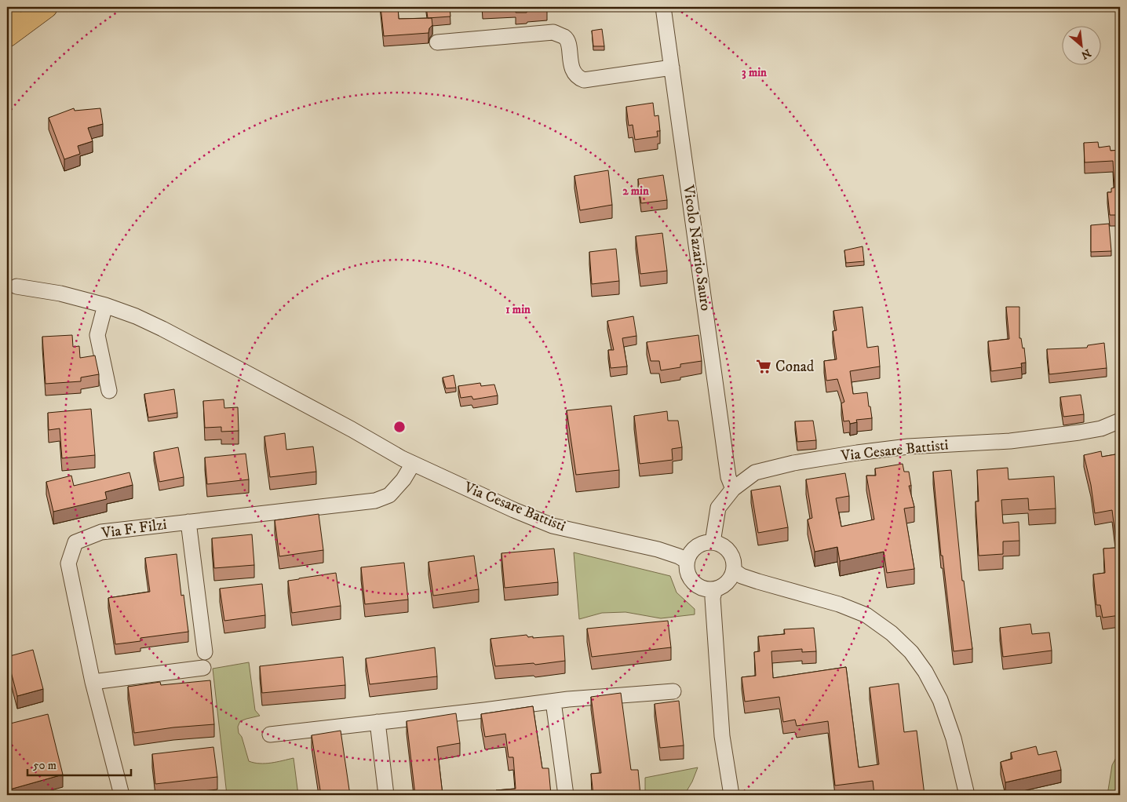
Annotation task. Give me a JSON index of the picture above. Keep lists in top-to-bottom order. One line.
{"streets":{"street":["Vicolo Nazario Sauro","Via Cesare Battisti","Via F. Filzi"]},"crossings":[["Vicolo Nazario Sauro","Via Cesare Battisti"],["Via Cesare Battisti","Via F. Filzi"]],"places":{"supermarket":["Conad"]},"scale_bar":"50 m","north":"bottom right","rings":["3 min","2 min","1 min"]}
